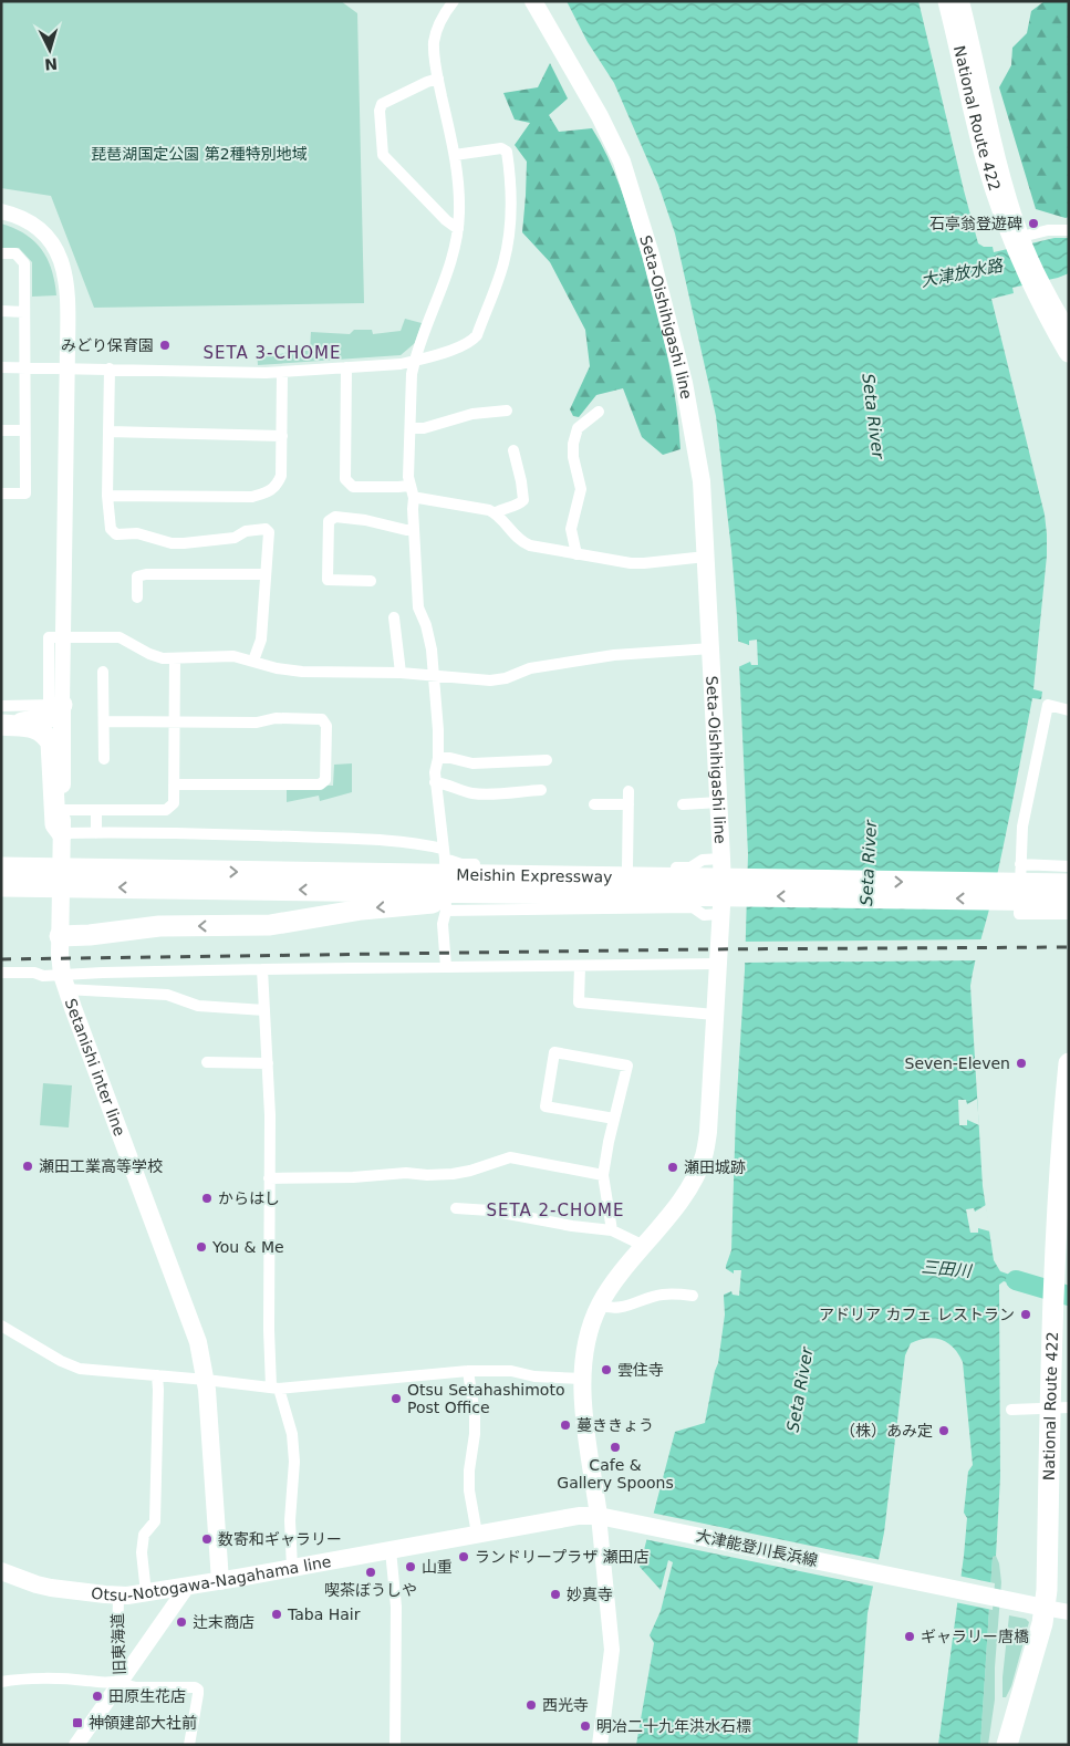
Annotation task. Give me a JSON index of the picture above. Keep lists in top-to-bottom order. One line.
{"streets":{"highway":["National Route 422","Meishin Expressway"],"main road":["Seta-Oishihigashi line","Setanishi inter line","大津能登川長浜線","Otsu-Notogawa-Nagahama line"],"street":["旧東海道"]},"crossings":[["National Route 422","大津能登川長浜線"],["Seta-Oishihigashi line","Otsu-Notogawa-Nagahama line"],["Setanishi inter line","Otsu-Notogawa-Nagahama line"],["大津能登川長浜線","Otsu-Notogawa-Nagahama line"],["Otsu-Notogawa-Nagahama line","旧東海道"]],"districts":["SETA 3-CHOME","SETA 2-CHOME"],"water":["大津放水路","Seta River","三田川"],"parks":["琵琶湖国定公園 第2種特別地域"],"places":{"other":["石亭翁登遊碑","みどり保育園","Seven-Eleven","瀬田工業高等学校","瀬田城跡","からはし","You & Me","アドリア カフェ レストラン","雲住寺","Otsu Setahashimoto Post Office","蔓ききょう","（株）あみ定","Cafe & Gallery Spoons","数寄和ギャラリー","ランドリープラザ 瀬田店","山重","喫茶ぼうしや","妙真寺","Taba Hair","辻末商店","ギャラリー唐橋","田原生花店","西光寺","明冶二十九年洪水石標"],"transit":["神領建部大社前"]},"north":"bottom"}
